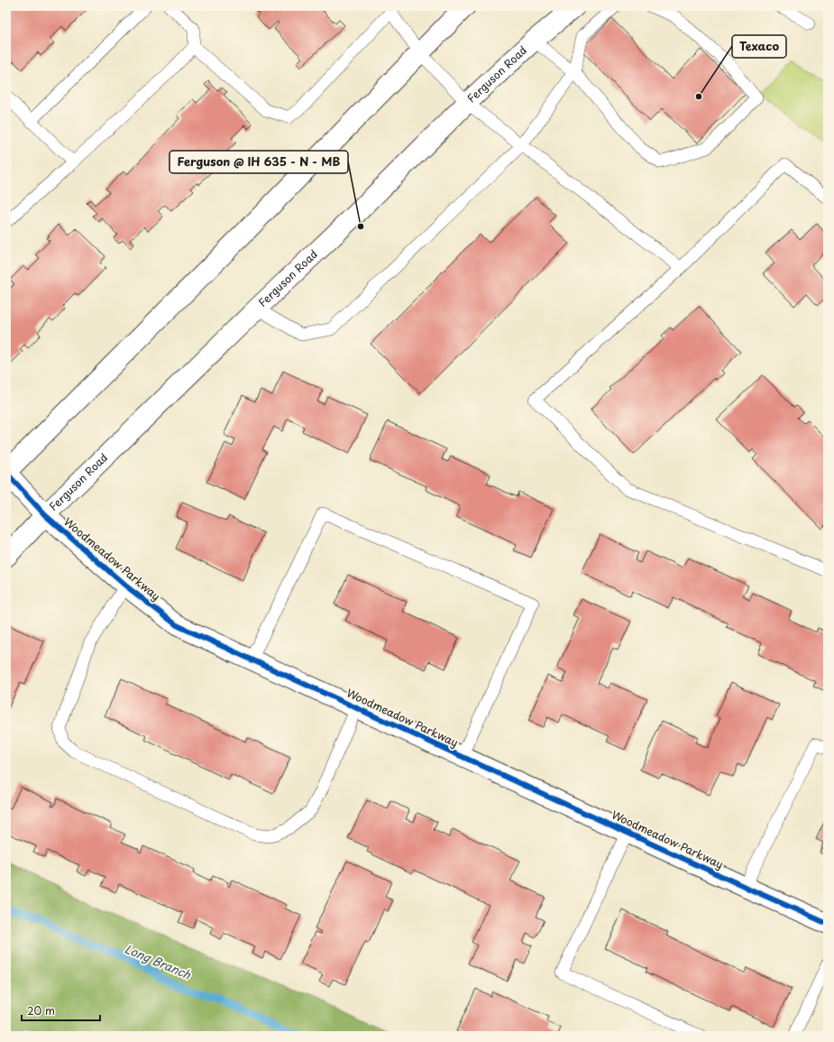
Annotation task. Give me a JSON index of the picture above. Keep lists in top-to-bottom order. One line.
{"streets":{"main road":["Ferguson Road","Woodmeadow Parkway"]},"crossings":[["Ferguson Road","Woodmeadow Parkway"]],"water":["Long Branch"],"places":["Texaco","Ferguson @ IH 635 - N - MB"],"scale_bar":"20 m"}
